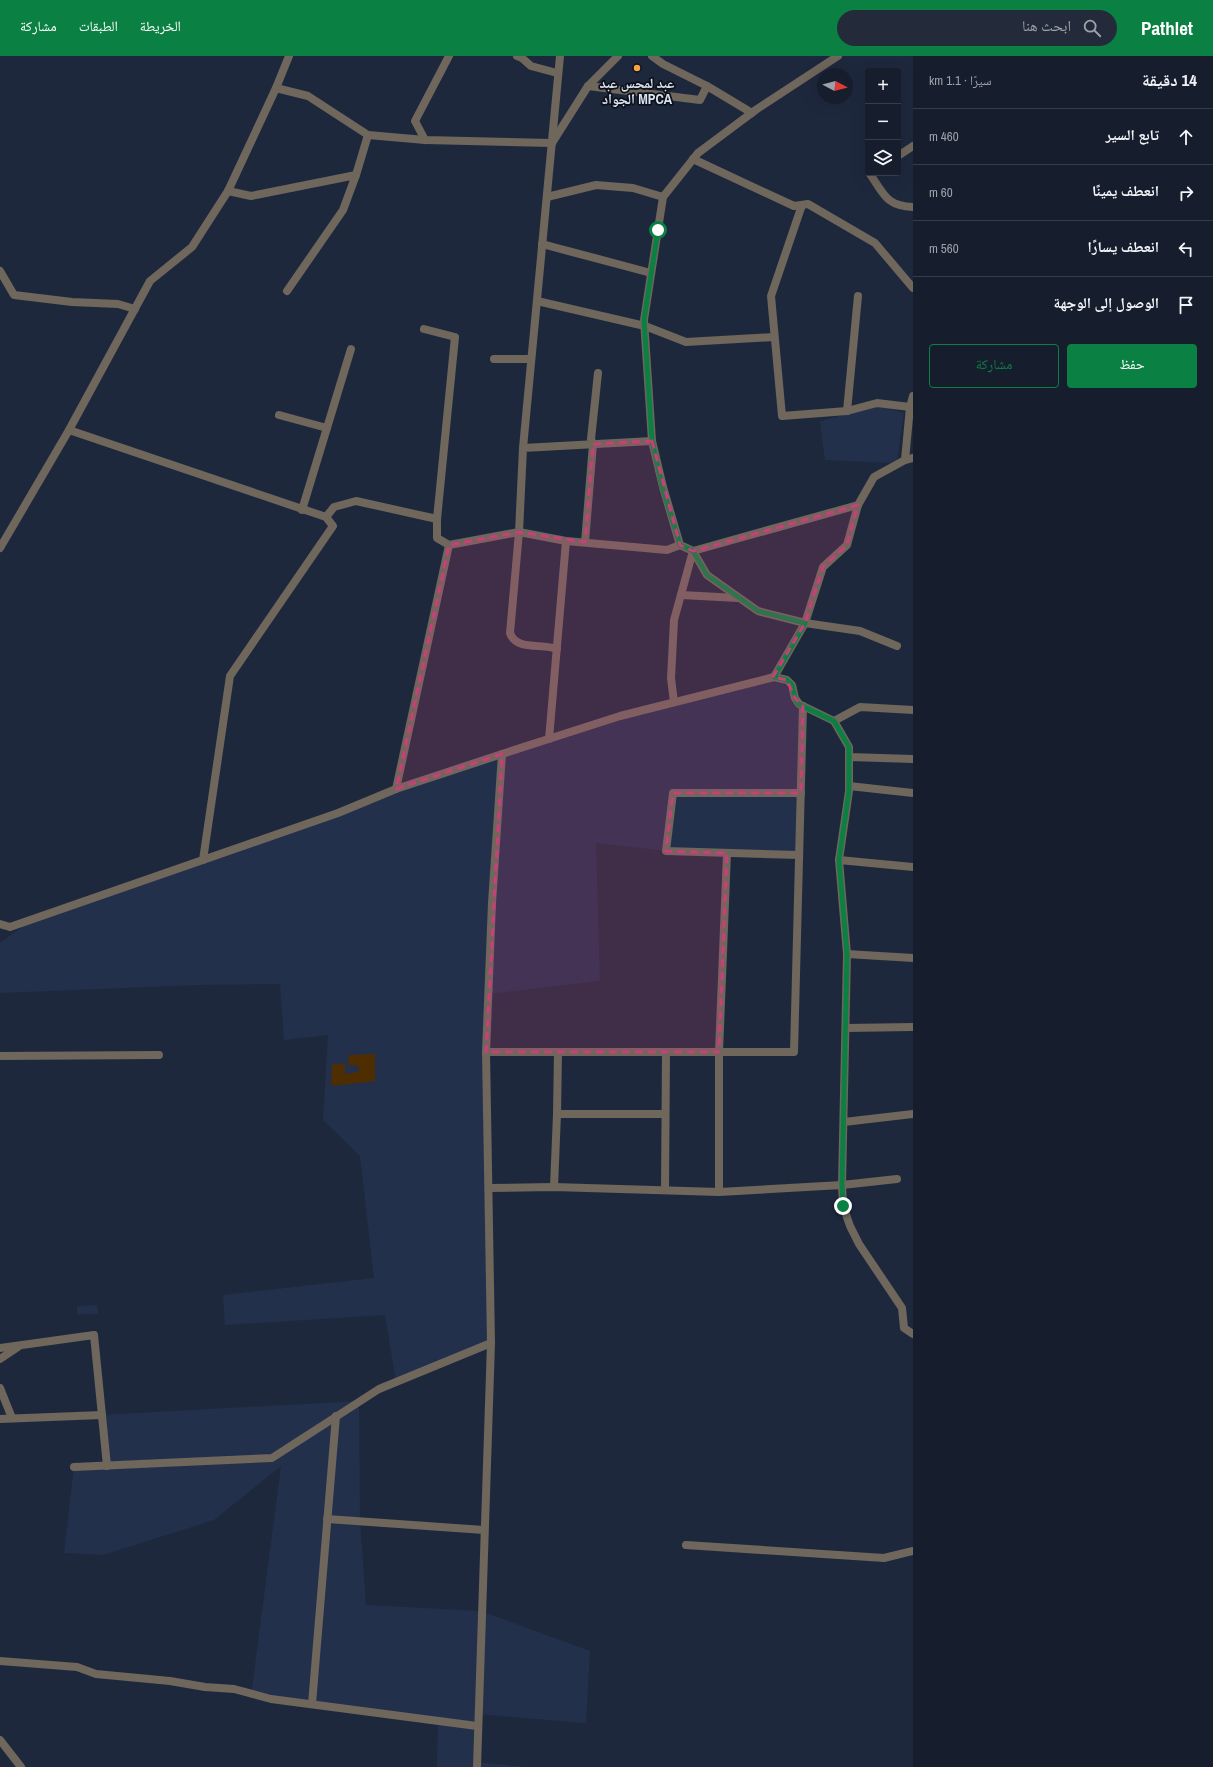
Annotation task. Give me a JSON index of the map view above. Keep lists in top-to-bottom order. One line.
{"places":["عبد لمحس عبد الجواد MPCA"],"north":"right","page":{"header":"Pathlet","search":"ابحث هنا","nav":["الخريطة","الطبقات","مشاركة"],"heading":["14 دقيقة","سيرًا · 1.1 km"],"map_buttons":["+","−"],"list":[["تابع السير","460 m"],["انعطف يمينًا","60 m"],["انعطف يسارًا","560 m"],"الوصول إلى الوجهة"],"buttons":["حفظ","مشاركة"]}}
